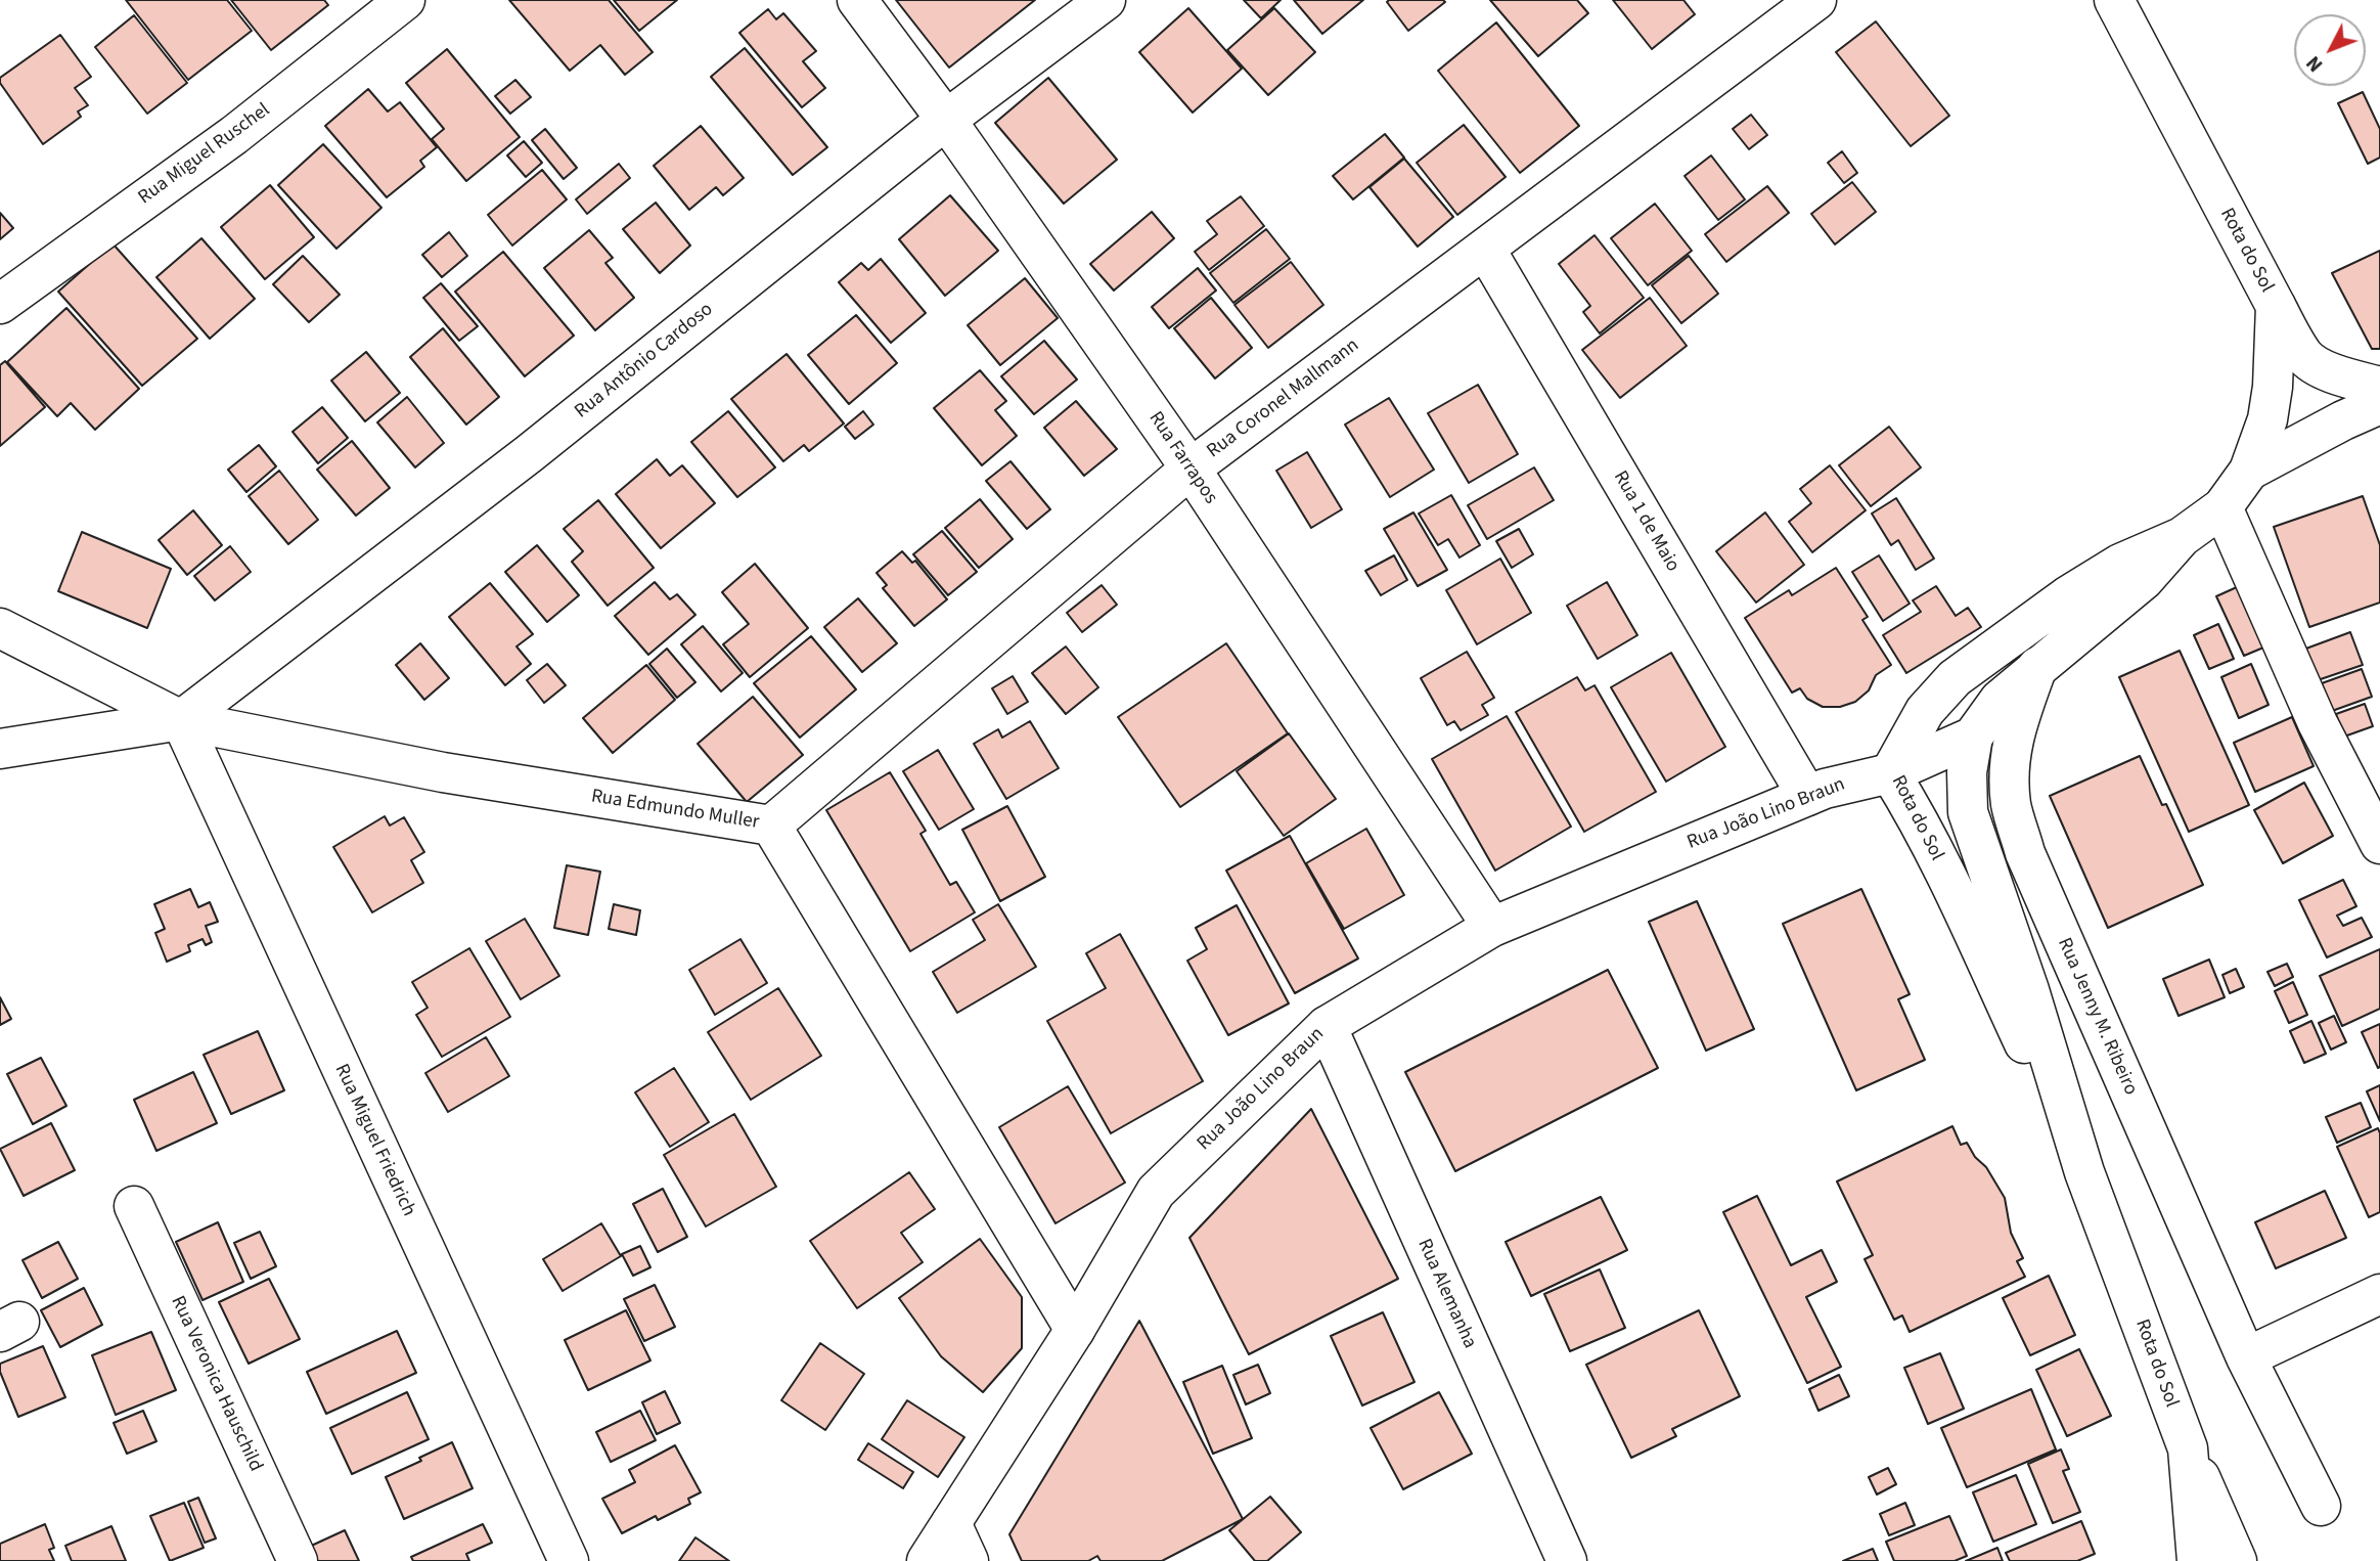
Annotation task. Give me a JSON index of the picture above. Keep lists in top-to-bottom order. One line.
{"streets":{"main road":["Rua Miguel Ruschel","Rota do Sol","Rua Antônio Cardoso","Rua Coronel Mallmann","Rua Farrapos","Rua 1 de Maio","Rua Edmundo Muller","Rua João Lino Braun","Rua Jenny M. Ribeiro","Rua Miguel Friedrich","Rua Alemanha","Rua Veronica Hauschild"]},"crossings":[["Rota do Sol","Rua João Lino Braun"],["Rota do Sol","Rua Jenny M. Ribeiro"],["Rua Antônio Cardoso","Rua Farrapos"],["Rua Antônio Cardoso","Rua Edmundo Muller"],["Rua Antônio Cardoso","Rua Miguel Friedrich"],["Rua Coronel Mallmann","Rua Farrapos"],["Rua Coronel Mallmann","Rua 1 de Maio"],["Rua Coronel Mallmann","Rua Edmundo Muller"],["Rua Farrapos","Rua João Lino Braun"],["Rua 1 de Maio","Rua João Lino Braun"],["Rua Edmundo Muller","Rua João Lino Braun"],["Rua Edmundo Muller","Rua Miguel Friedrich"],["Rua João Lino Braun","Rua Alemanha"]],"north":"bottom left"}
